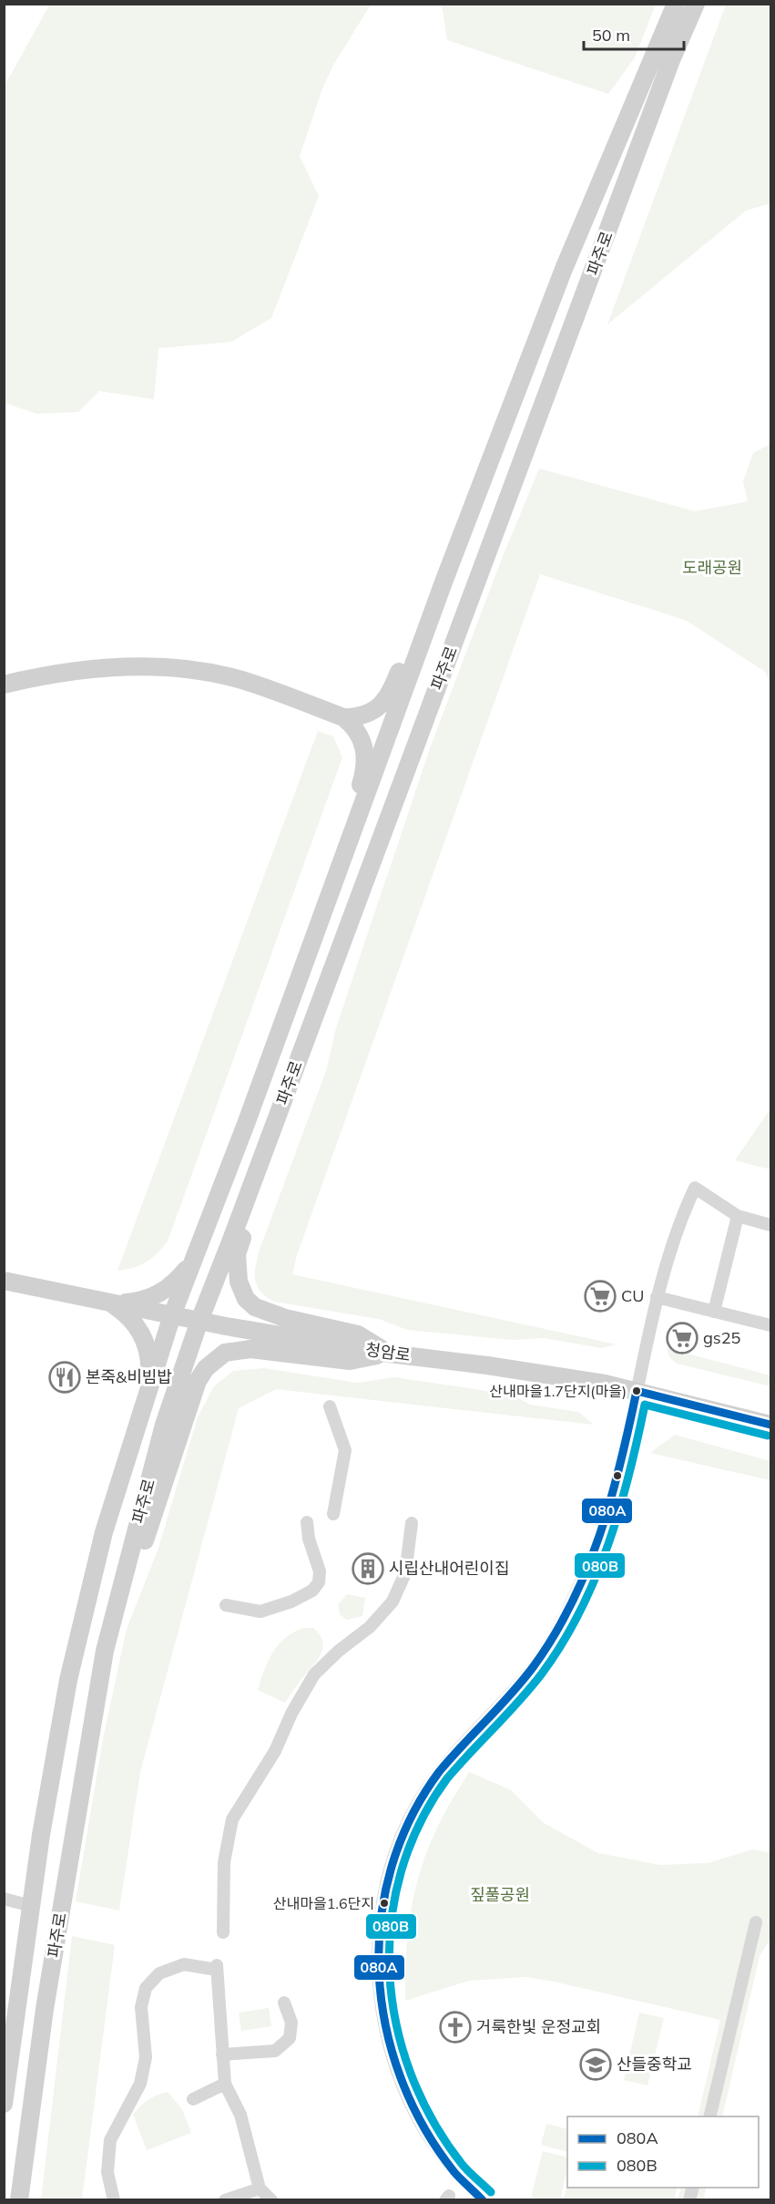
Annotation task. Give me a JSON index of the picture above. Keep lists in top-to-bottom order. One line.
{"streets":{"main road":["파주로","청암로"]},"crossings":[["파주로","청암로"]],"parks":["도래공원","짚풀공원"],"places":{"supermarket":["CU","gs25"],"restaurant":["본죽&비빔밥"],"other":["산내마을1.7단지(마을)","산내마을1.6단지"],"building":["시립산내어린이집"],"church":["거룩한빛 운정교회"],"school or university":["산들중학교"]},"lines":["transit line 080A","transit line 080B"],"legend":["080A","080B"],"scale_bar":"50 m"}
